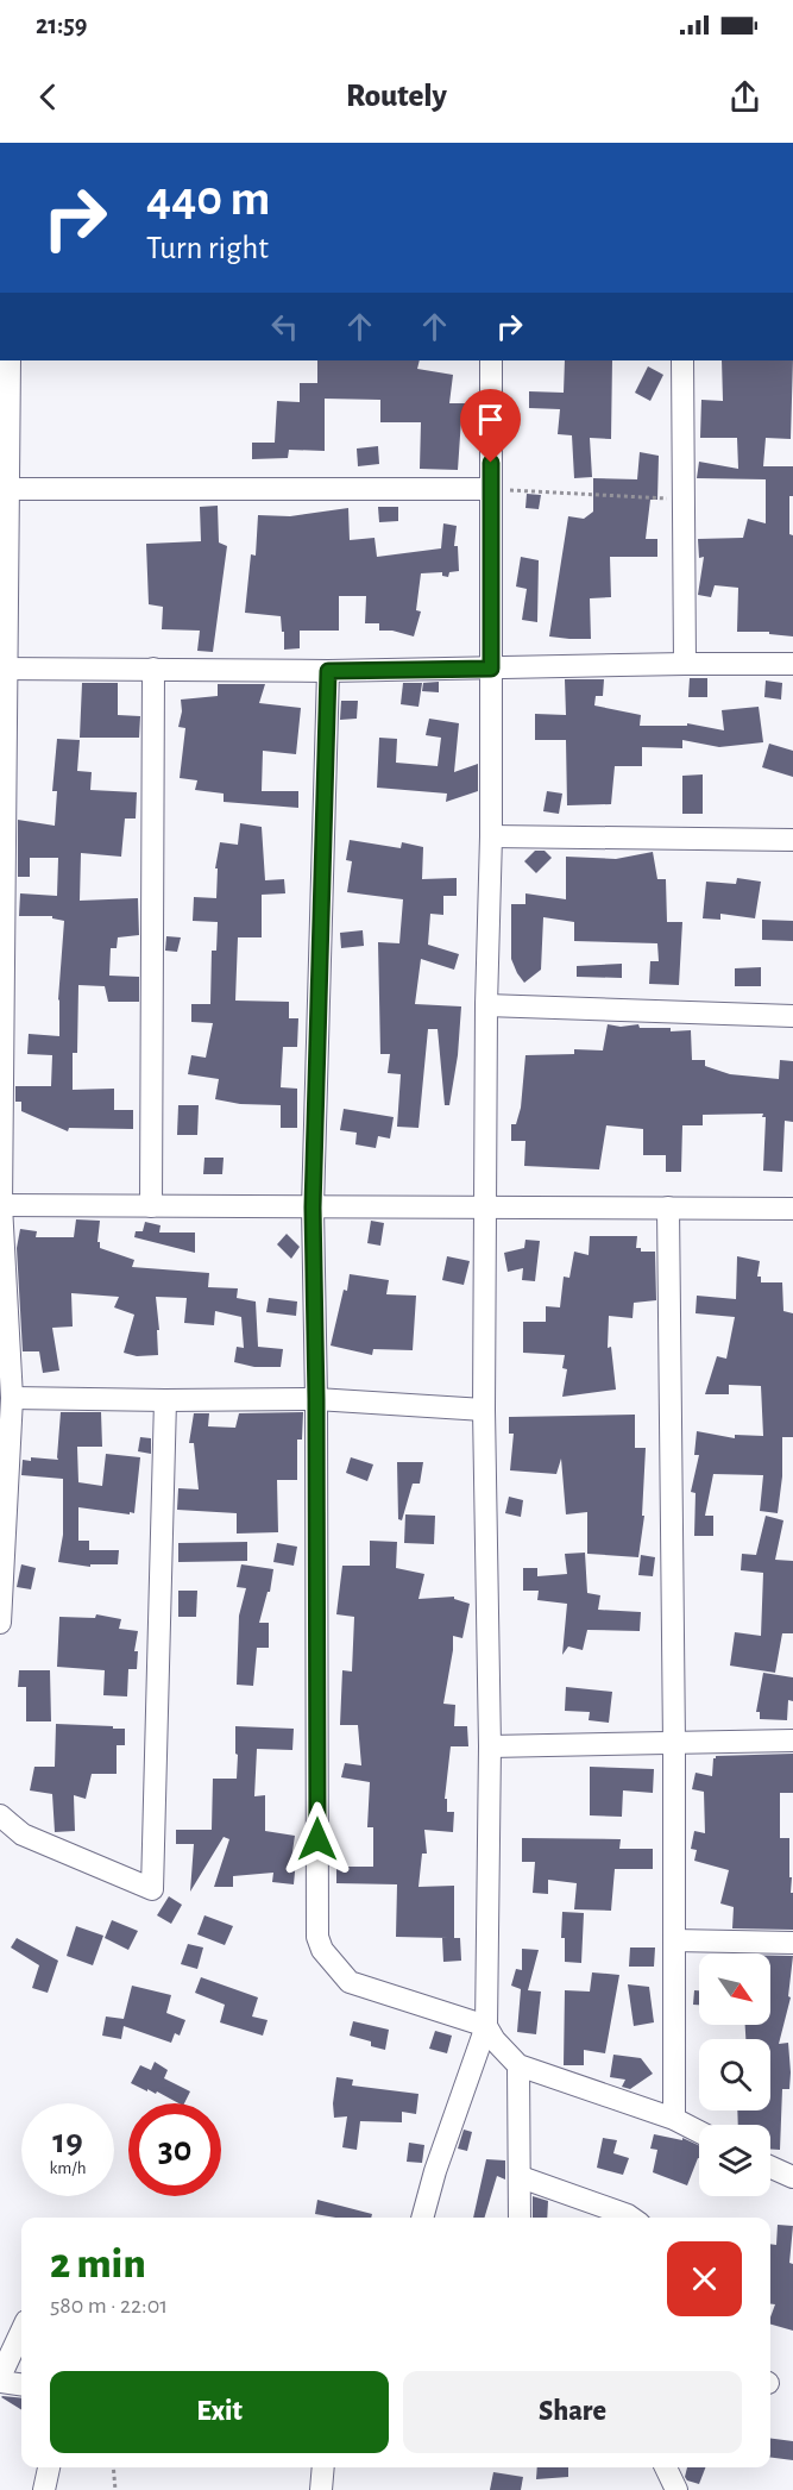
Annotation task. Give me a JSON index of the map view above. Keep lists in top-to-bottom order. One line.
{"north":"bottom right","page":{"status":"21:59","header":"Routely","turn":["440 m","Turn right"],"speed":"19 km/h","limit":"30","heading":["2 min","580 m · 22:01"],"buttons":["Exit","Share"]}}
